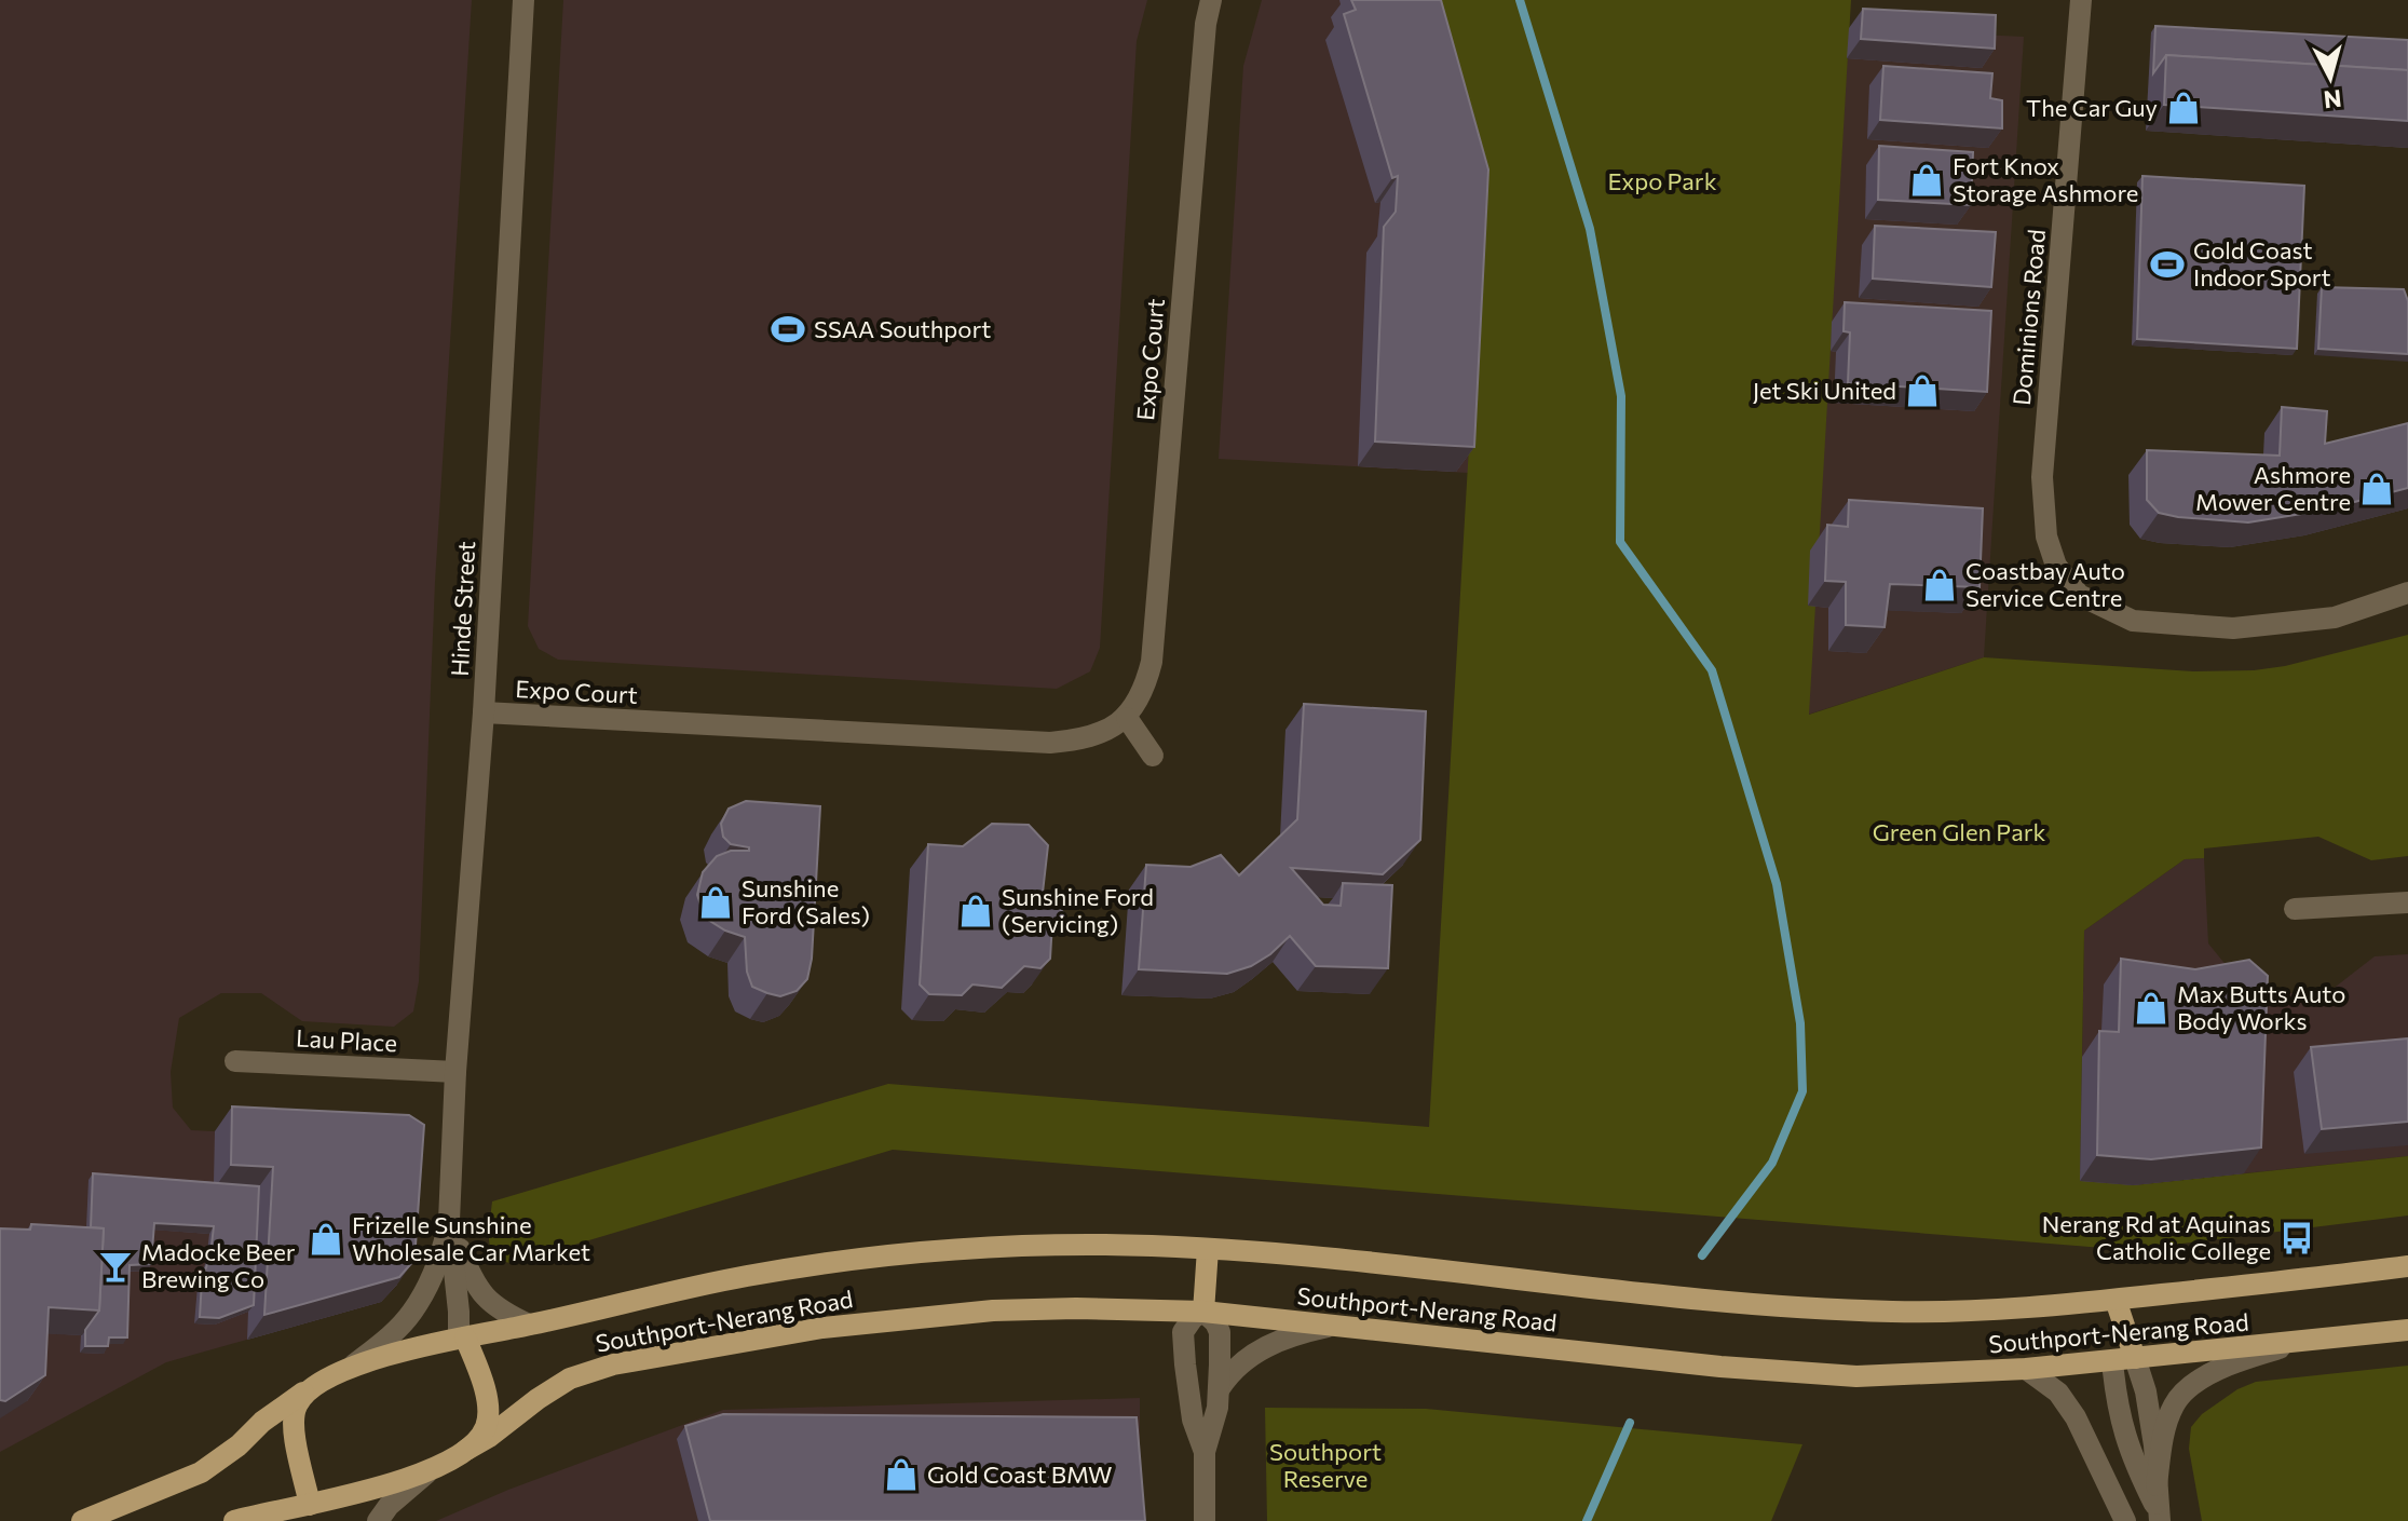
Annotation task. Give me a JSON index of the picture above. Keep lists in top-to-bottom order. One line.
{"streets":{"main road":["Southport-Nerang Road"],"street":["Dominions Road","Expo Court","Hinde Street","Lau Place"]},"crossings":[["Expo Court","Hinde Street"],["Hinde Street","Lau Place"],["Hinde Street","Southport-Nerang Road"]],"parks":["Expo Park","Green Glen Park","Southport Reserve"],"places":{"shop":["The Car Guy","Fort Knox Storage Ashmore","Jet Ski United","Ashmore Mower Centre","Coastbay Auto Service Centre","Sunshine Ford (Sales)","Sunshine Ford (Servicing)","Max Butts Auto Body Works","Frizelle Sunshine Wholesale Car Market","Gold Coast BMW"],"sports":["Gold Coast Indoor Sport","SSAA Southport"],"bus stop":["Nerang Rd at Aquinas Catholic College"],"bar":["Madocke Beer Brewing Co"]},"north":"bottom"}
